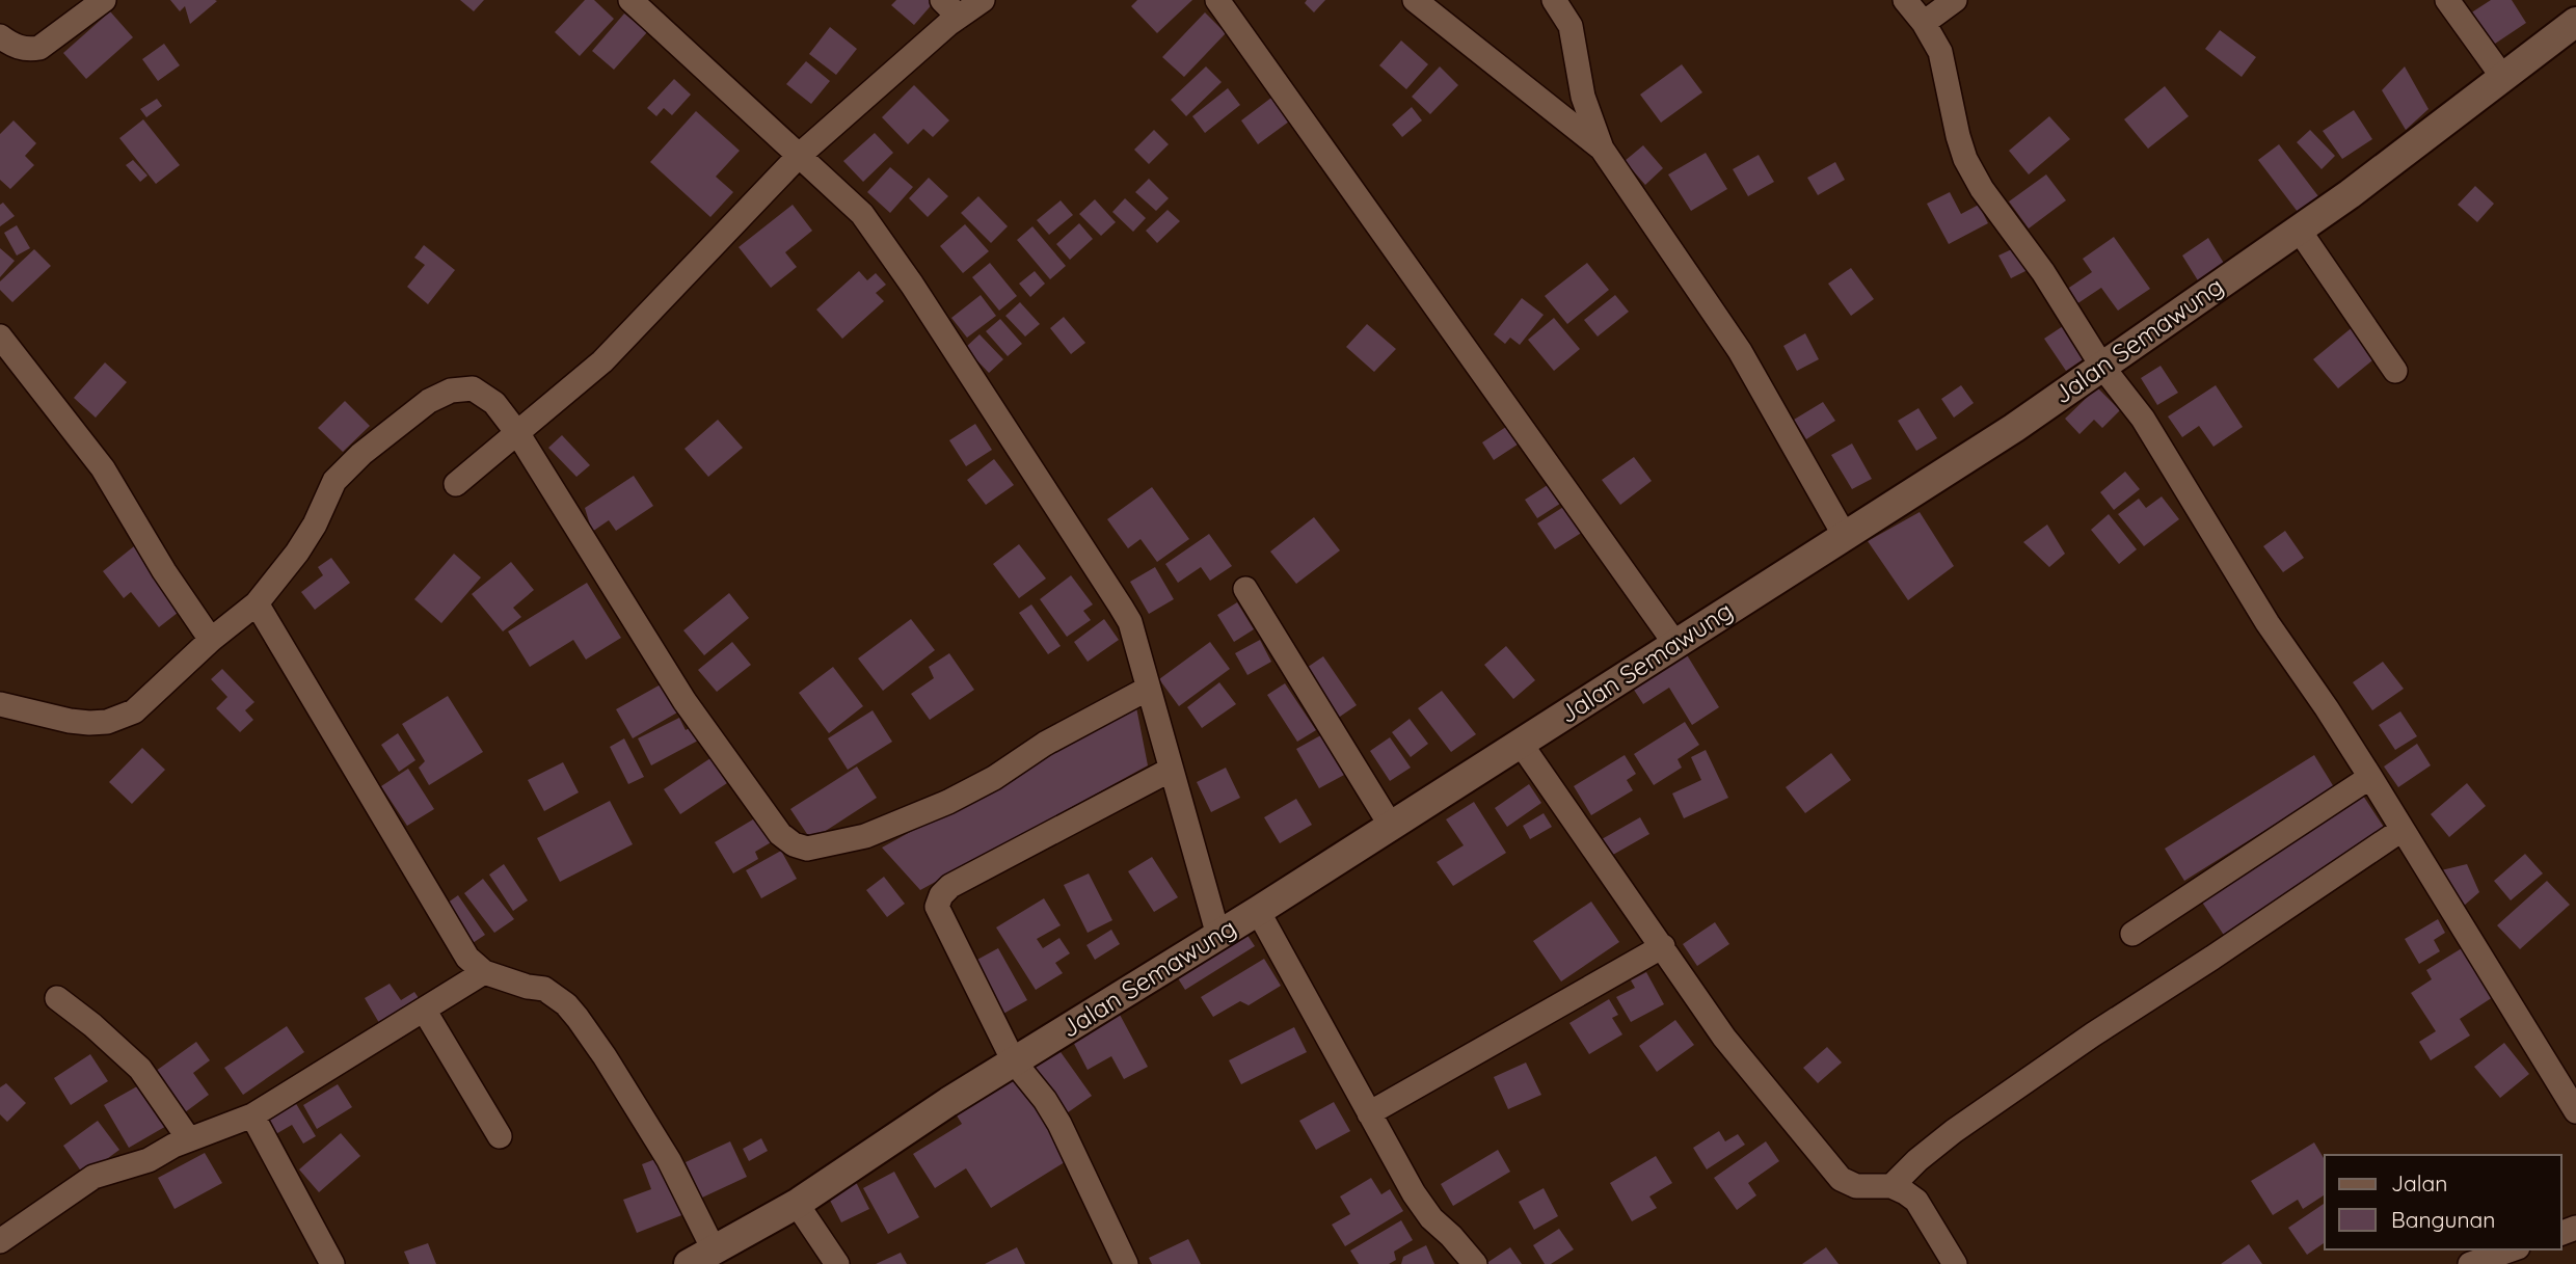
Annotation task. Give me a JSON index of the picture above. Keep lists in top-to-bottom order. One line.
{"streets":{"street":["Jalan Semawung"]},"legend":["Jalan","Bangunan"]}
